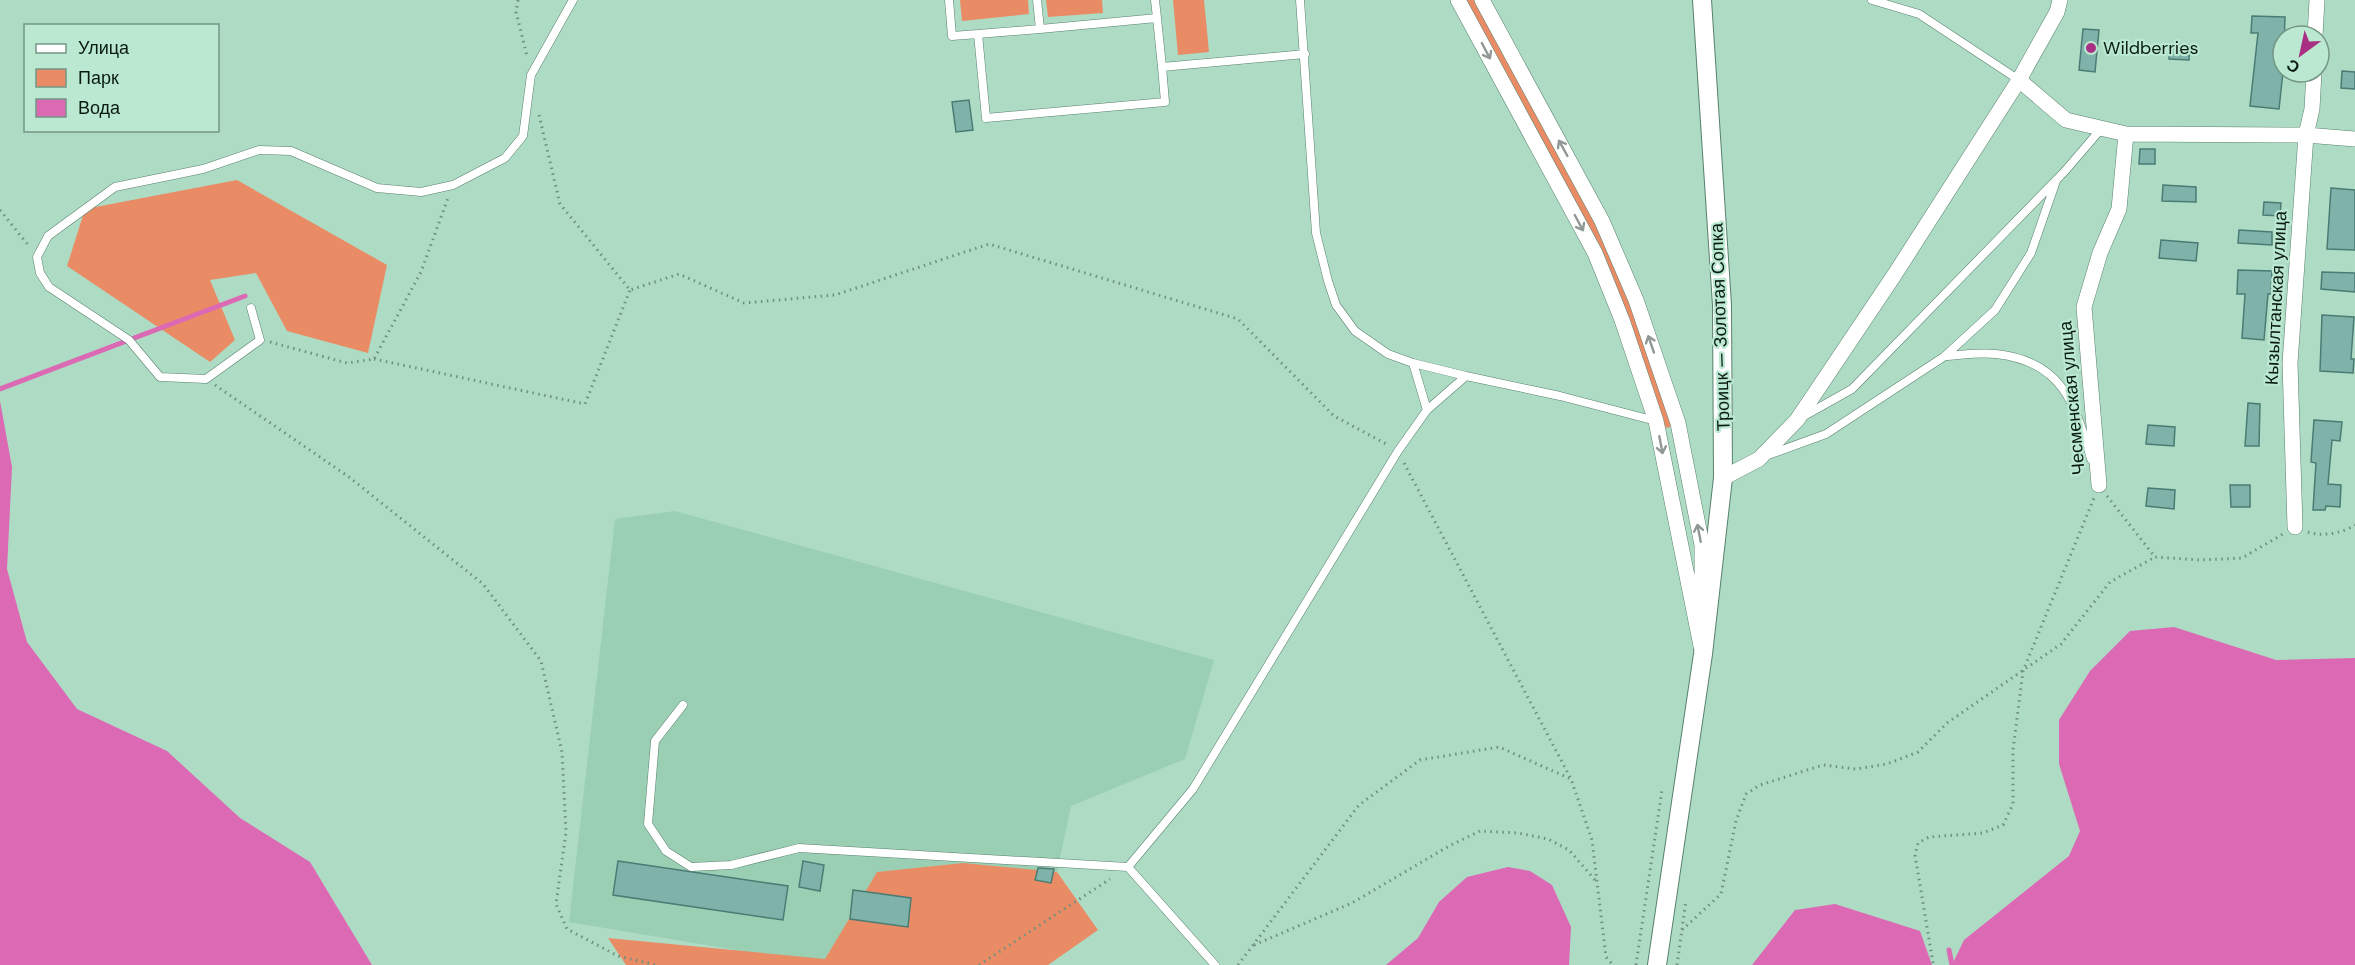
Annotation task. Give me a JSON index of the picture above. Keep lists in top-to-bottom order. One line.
{"streets":{"street":["Кызылтанская улица","Троицк — Золотая Сопка","Чесменская улица"]},"places":["Wildberries"],"legend":["Улица","Парк","Вода"],"north":"bottom left"}
